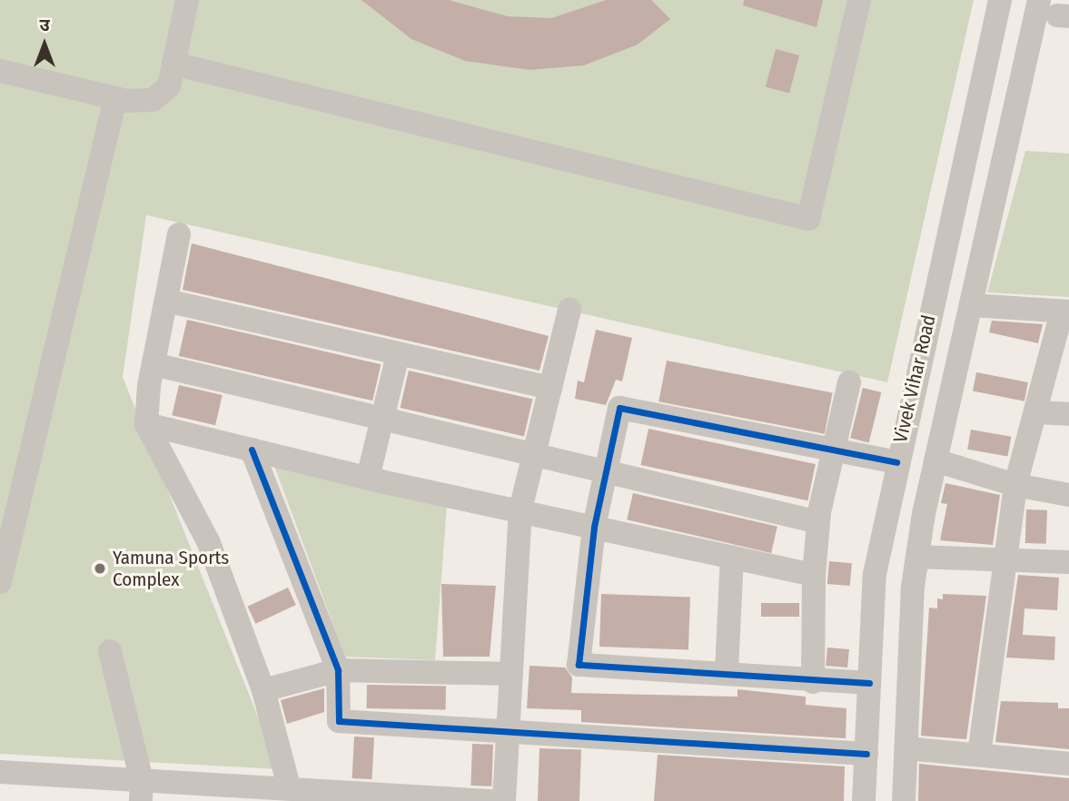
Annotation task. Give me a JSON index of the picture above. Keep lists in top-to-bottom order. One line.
{"streets":{"street":["Vivek Vihar Road"]},"places":["Yamuna Sports Complex"],"north":"top"}
